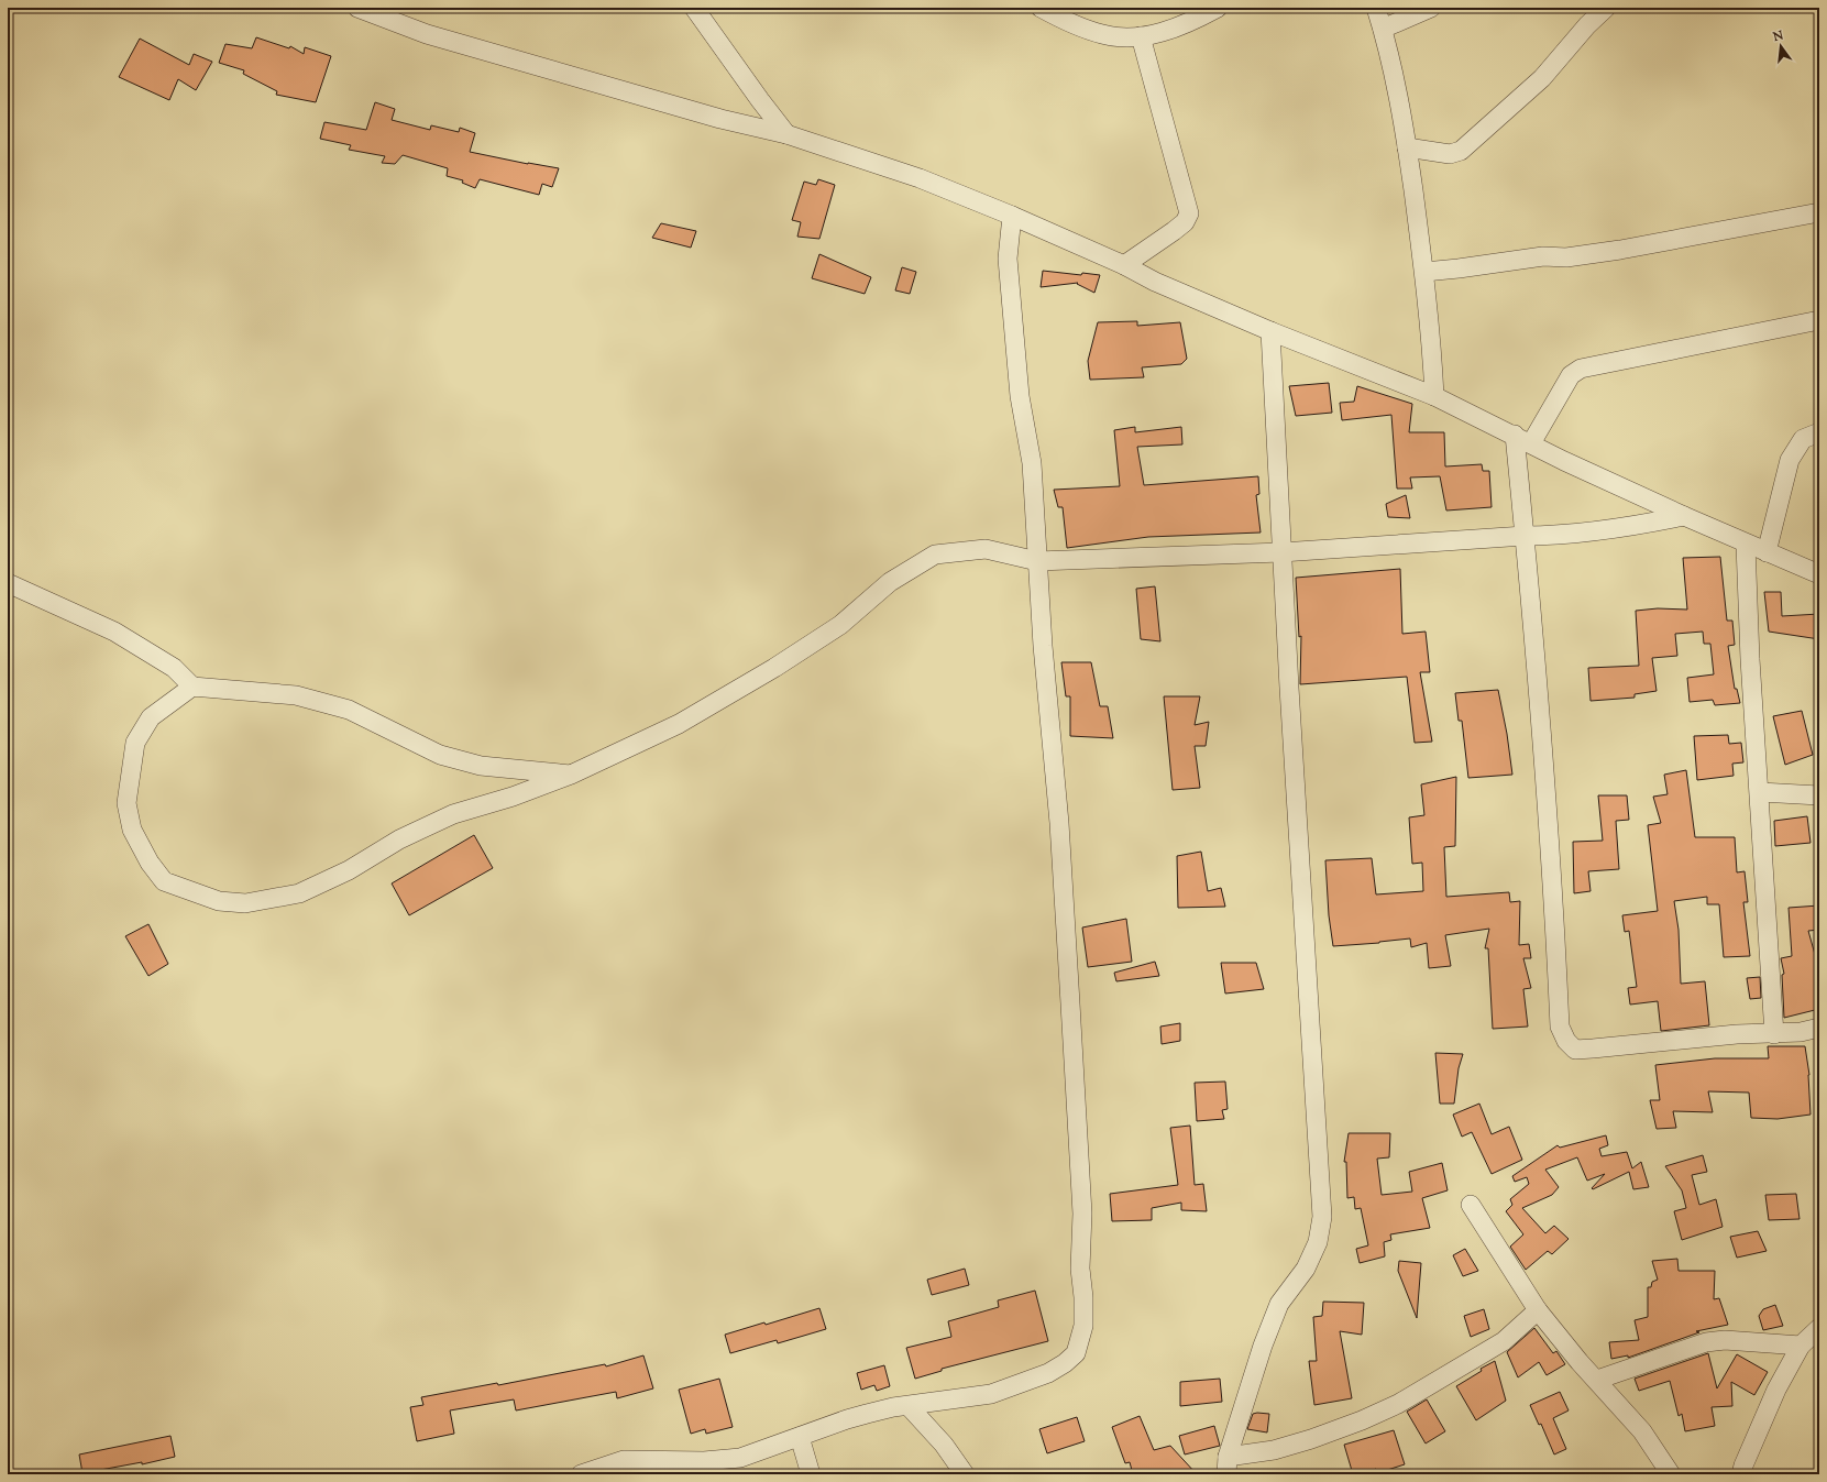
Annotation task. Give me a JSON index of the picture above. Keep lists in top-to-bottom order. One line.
{"north":"top"}
